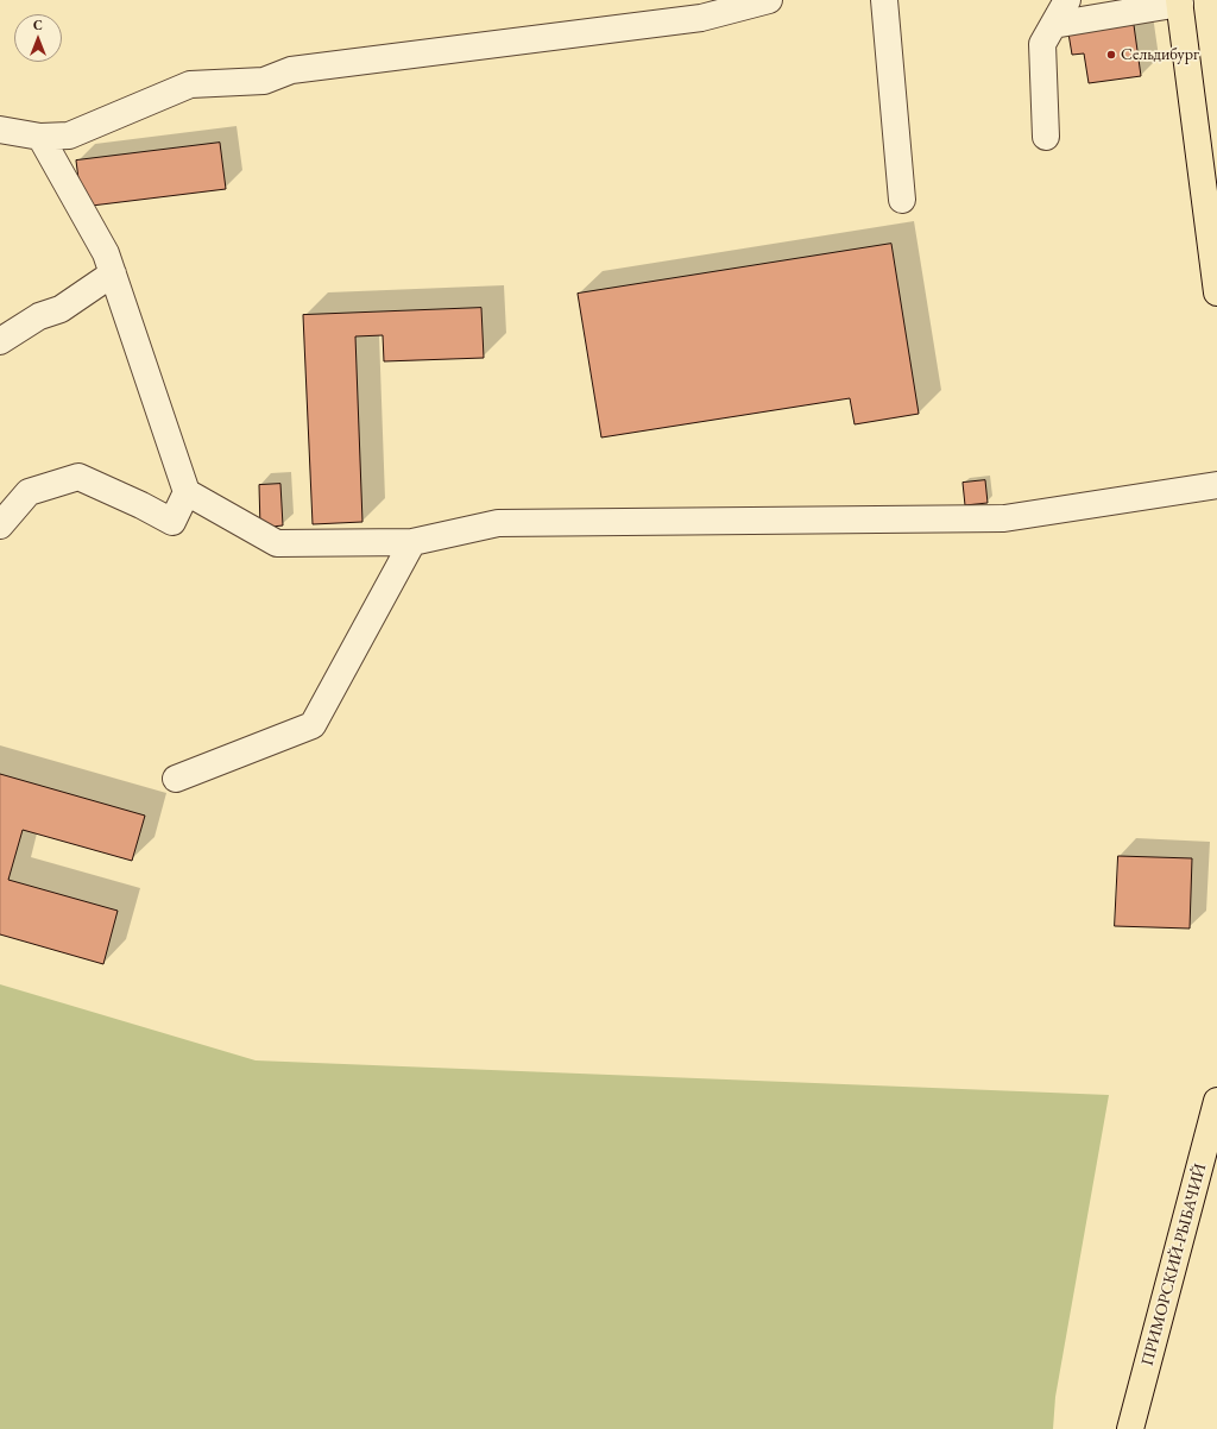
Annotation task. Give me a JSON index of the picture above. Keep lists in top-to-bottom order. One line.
{"streets":{"main road":["ПРИМОРСКИЙ-РЫБАЧИЙ"]},"places":["Сельдибург"],"north":"top"}
